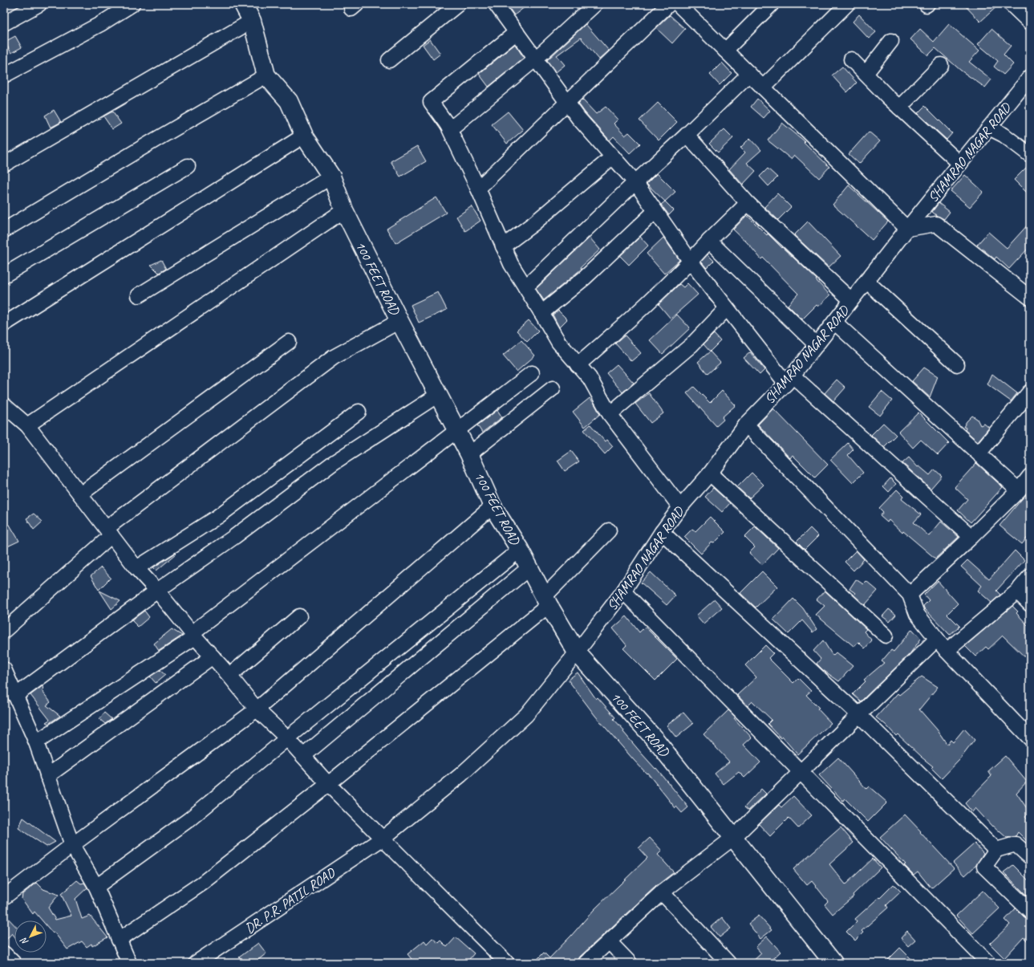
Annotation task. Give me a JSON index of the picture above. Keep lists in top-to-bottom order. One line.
{"streets":{"main road":["100 FEET ROAD"],"street":["SHAMRAO NAGAR ROAD","DR. P.R. PATIL ROAD"]},"crossings":[["SHAMRAO NAGAR ROAD","100 FEET ROAD"],["SHAMRAO NAGAR ROAD","DR. P.R. PATIL ROAD"]],"north":"bottom left"}
